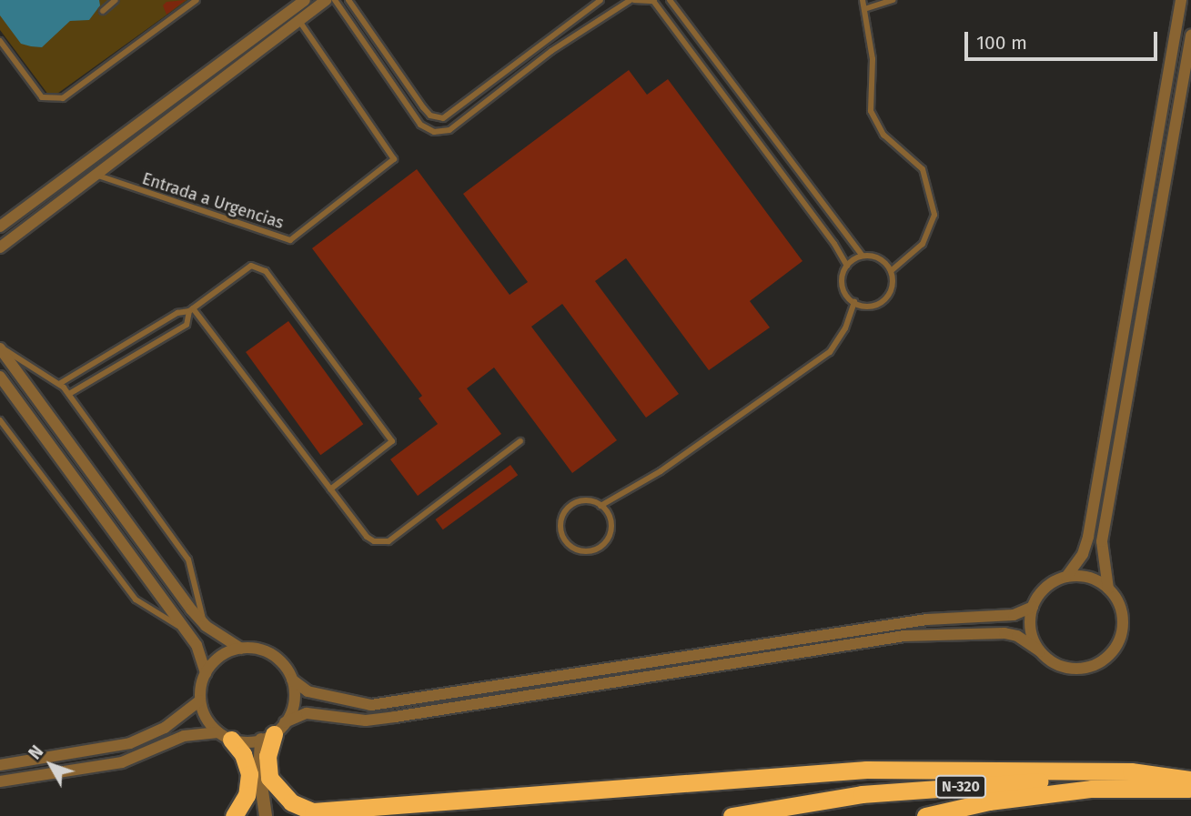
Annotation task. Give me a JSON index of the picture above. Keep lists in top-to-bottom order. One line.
{"streets":{"highway":["N-320"],"lane":["Entrada a Urgencias"]},"scale_bar":"100 m","north":"top left"}
